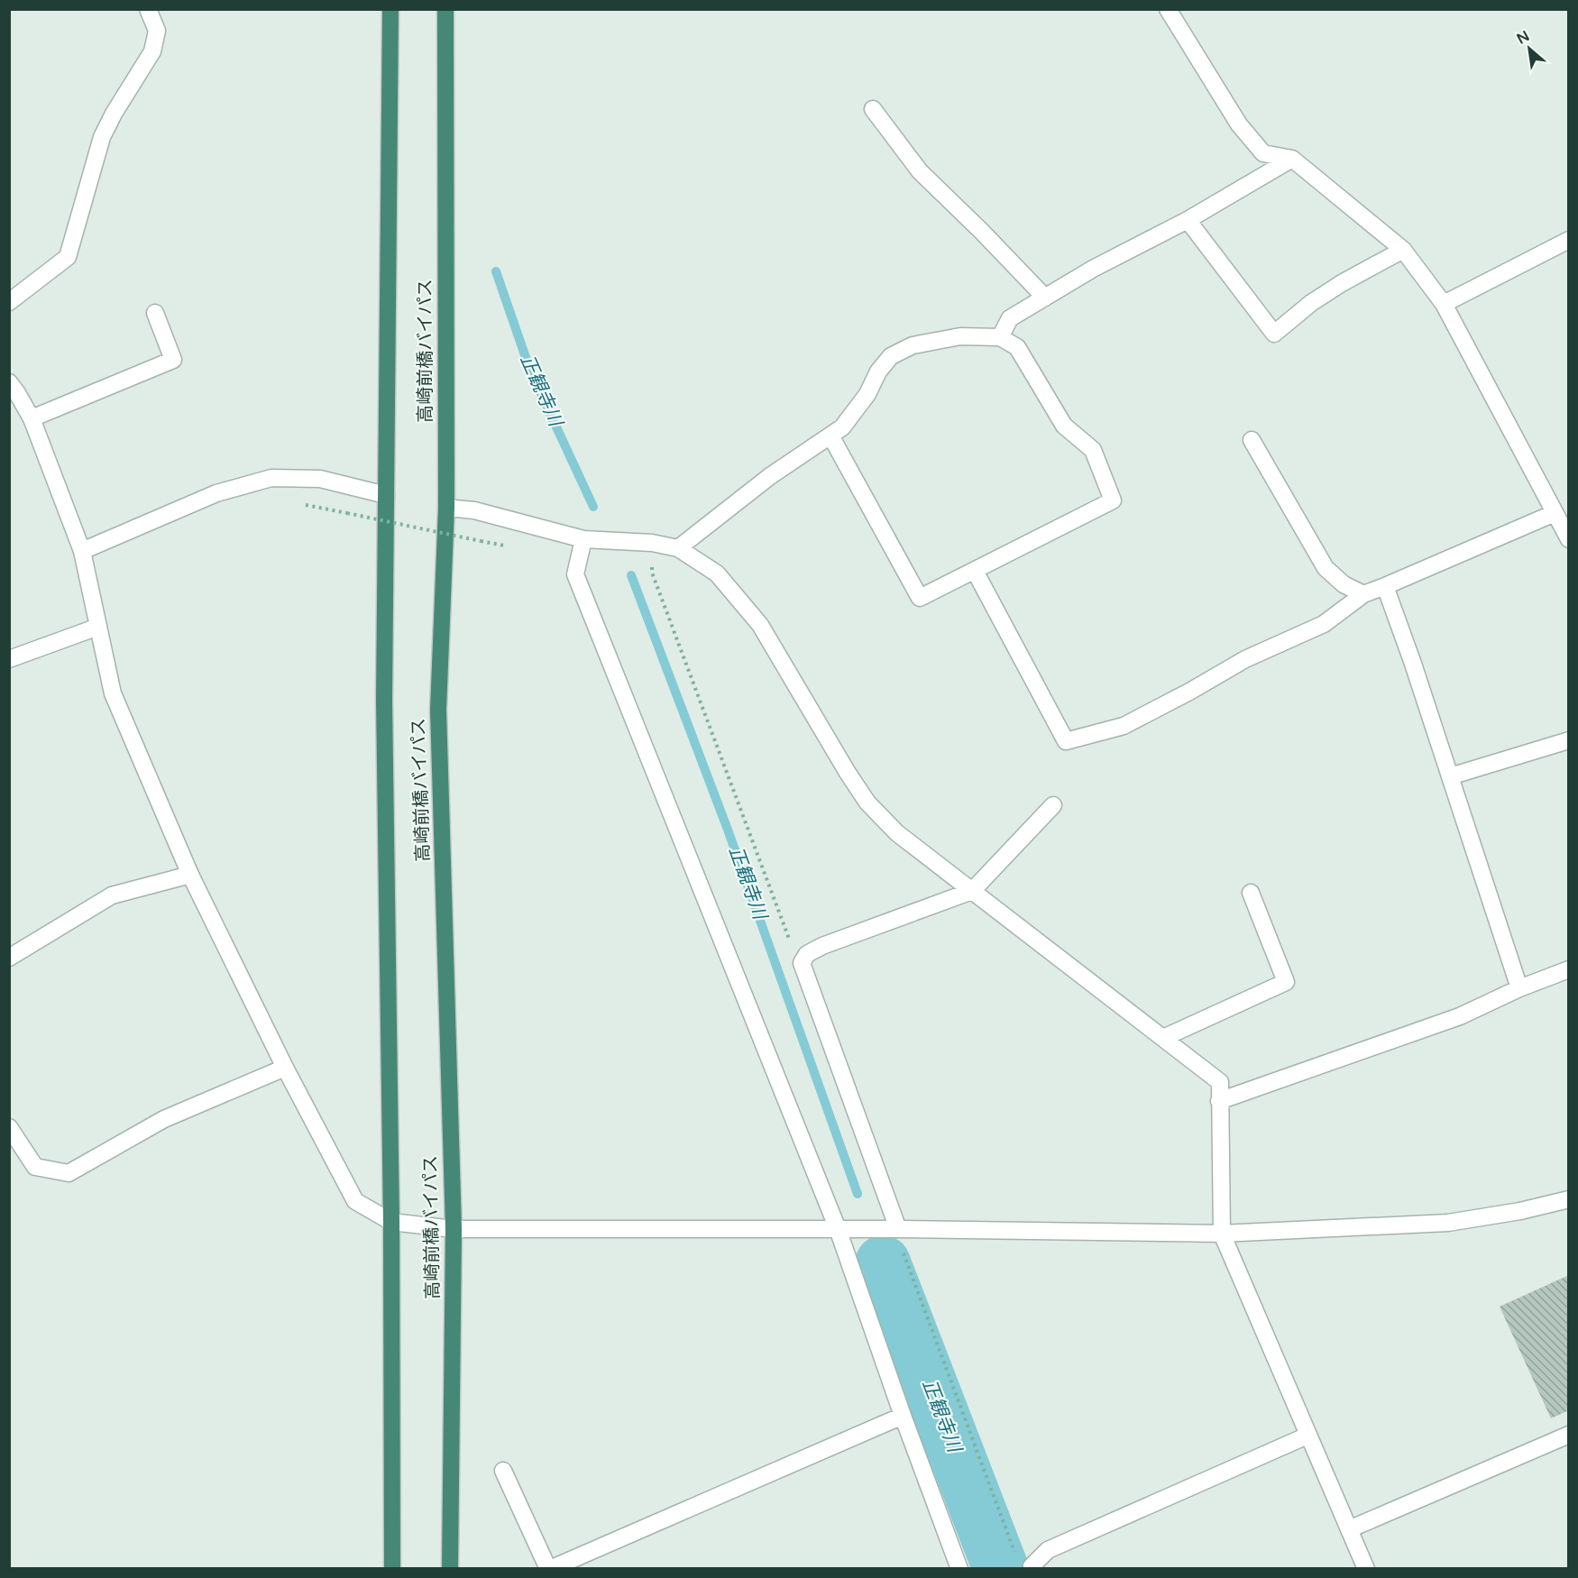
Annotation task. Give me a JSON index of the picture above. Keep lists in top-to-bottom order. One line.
{"streets":{"highway":["高崎前橋バイパス"]},"water":["正観寺川"],"north":"top left"}
